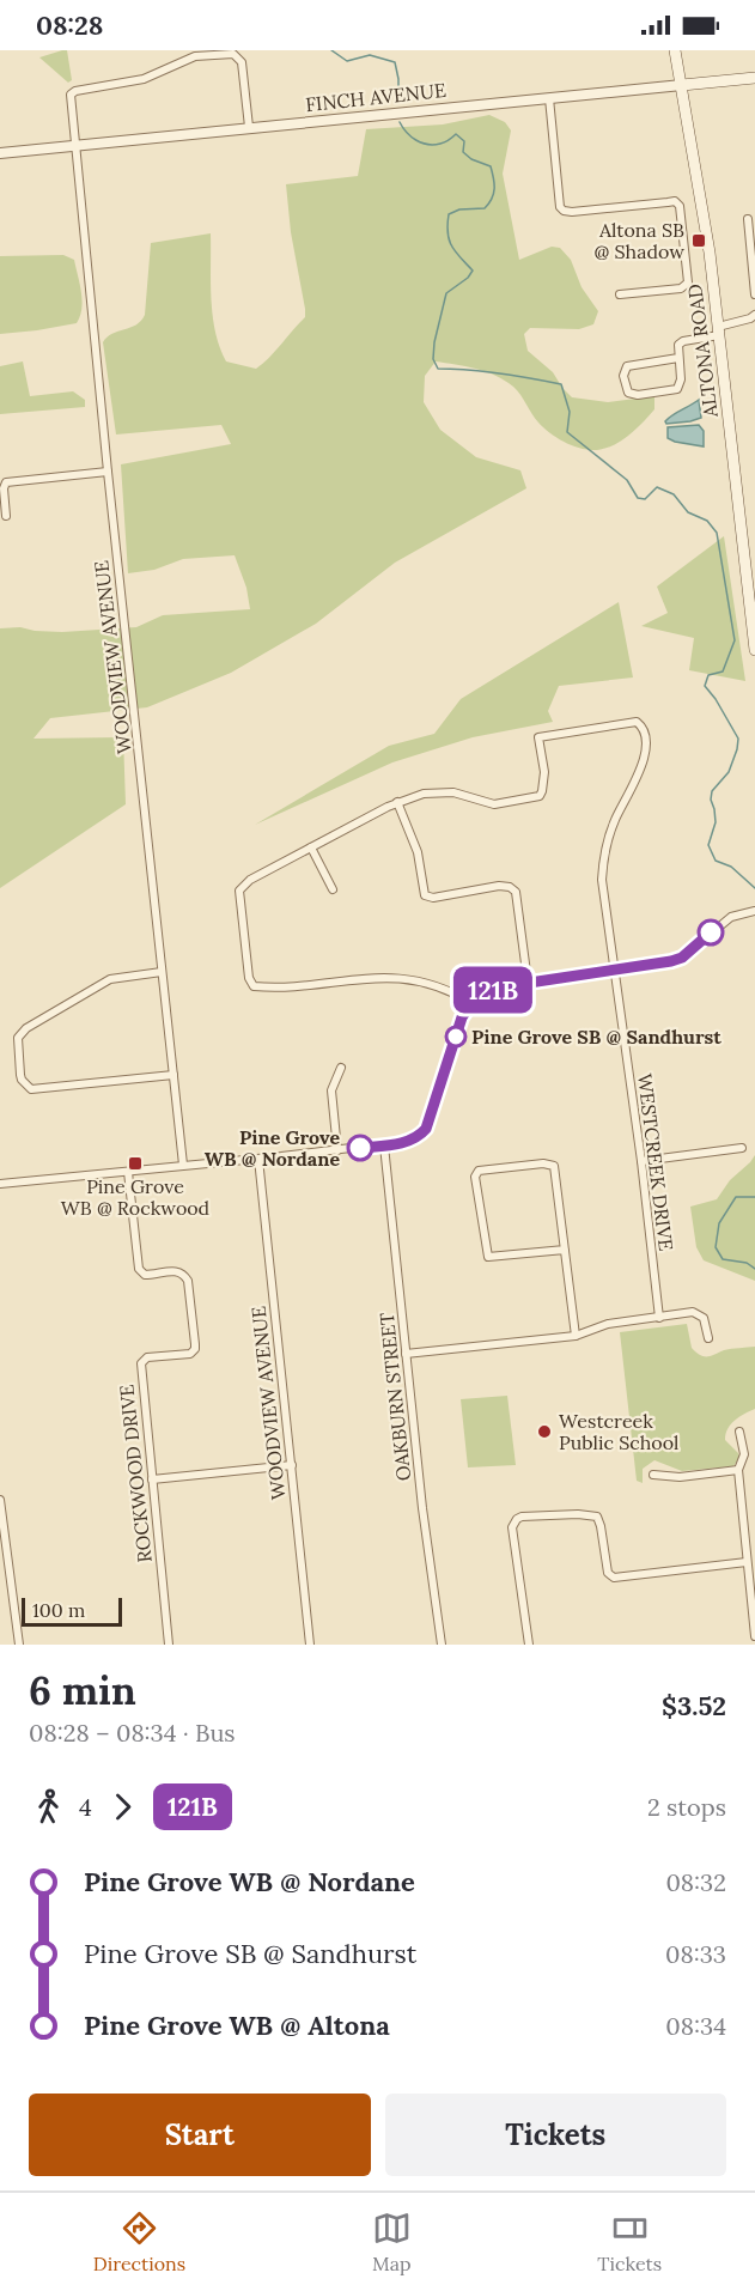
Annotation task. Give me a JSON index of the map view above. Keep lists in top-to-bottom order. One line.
{"streets":{"main road":["FINCH AVENUE","ALTONA ROAD"],"street":["WOODVIEW AVENUE","WESTCREEK DRIVE","OAKBURN STREET","ROCKWOOD DRIVE"]},"crossings":[["FINCH AVENUE","ALTONA ROAD"],["FINCH AVENUE","WOODVIEW AVENUE"]],"places":{"transit":["Altona SB @ Shadow","Pine Grove WB @ Rockwood"],"other":["Pine Grove SB @ Sandhurst","Pine Grove WB @ Nordane","Westcreek Public School"]},"lines":["bus line 121B"],"scale_bar":"100 m","page":{"status":"08:28","on_map":"121B","scale":"100 m","heading":["6 min","08:28 – 08:34 · Bus","$3.52"],"legs":["4","121B","2 stops"],"list":[{"name":"Pine Grove WB @ Nordane","value":"08:32"},{"name":"Pine Grove SB @ Sandhurst","value":"08:33"},{"name":"Pine Grove WB @ Altona","value":"08:34"}],"buttons":["Start","Tickets"],"tabs":["Directions","Map","Tickets"]}}
